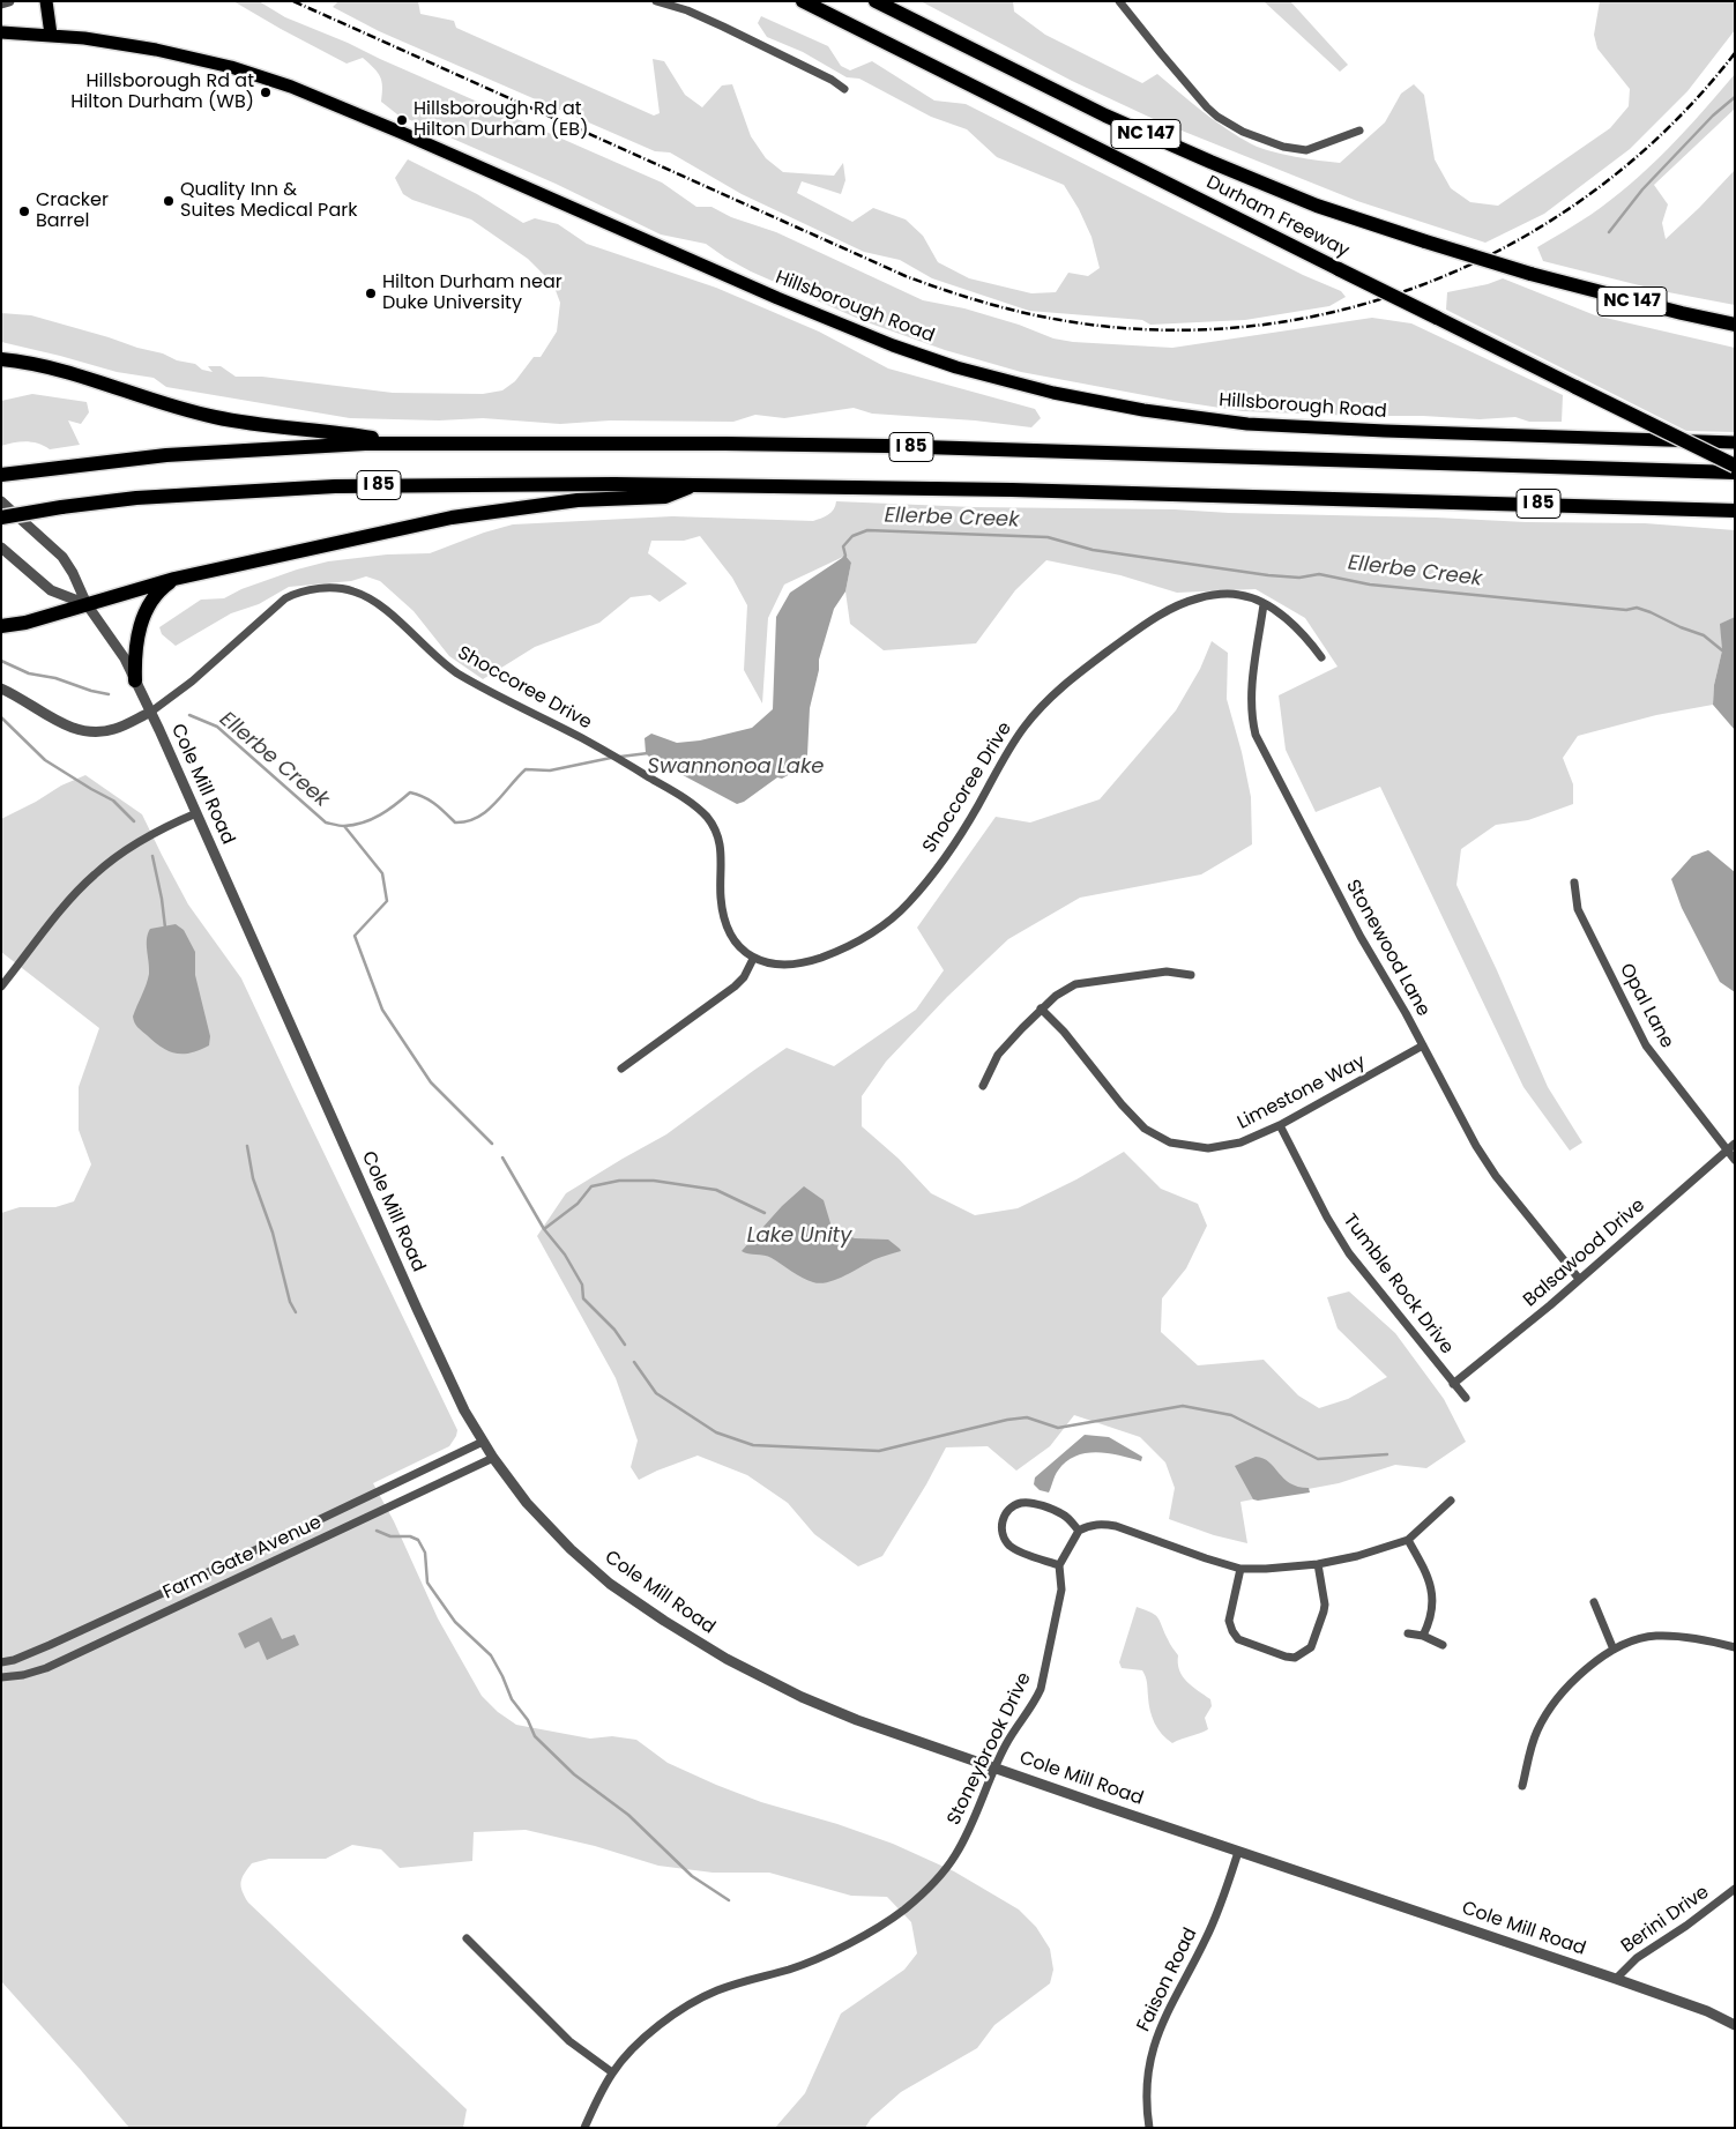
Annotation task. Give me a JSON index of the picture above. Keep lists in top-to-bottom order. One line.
{"streets":{"highway":["NC 147","Durham Freeway","I 85"],"main road":["Hillsborough Road"],"street":["Shoccoree Drive","Cole Mill Road","Stonewood Lane","Opal Lane","Limestone Way","Balsawood Drive","Tumble Rock Drive","Farm Gate Avenue","Stoneybrook Drive","Berini Drive","Faison Road"]},"crossings":[["Shoccoree Drive","Cole Mill Road"],["Shoccoree Drive","Stonewood Lane"],["Cole Mill Road","Farm Gate Avenue"],["Cole Mill Road","Stoneybrook Drive"],["Cole Mill Road","Berini Drive"],["Cole Mill Road","Faison Road"],["Stonewood Lane","Limestone Way"],["Stonewood Lane","Balsawood Drive"],["Opal Lane","Balsawood Drive"],["Limestone Way","Tumble Rock Drive"],["Balsawood Drive","Tumble Rock Drive"]],"water":["Ellerbe Creek","Swannonoa Lake","Lake Unity"],"places":["Hillsborough Rd at Hilton Durham (WB)","Hillsborough Rd at Hilton Durham (EB)","Quality Inn & Suites Medical Park","Cracker Barrel","Hilton Durham near Duke University"]}
